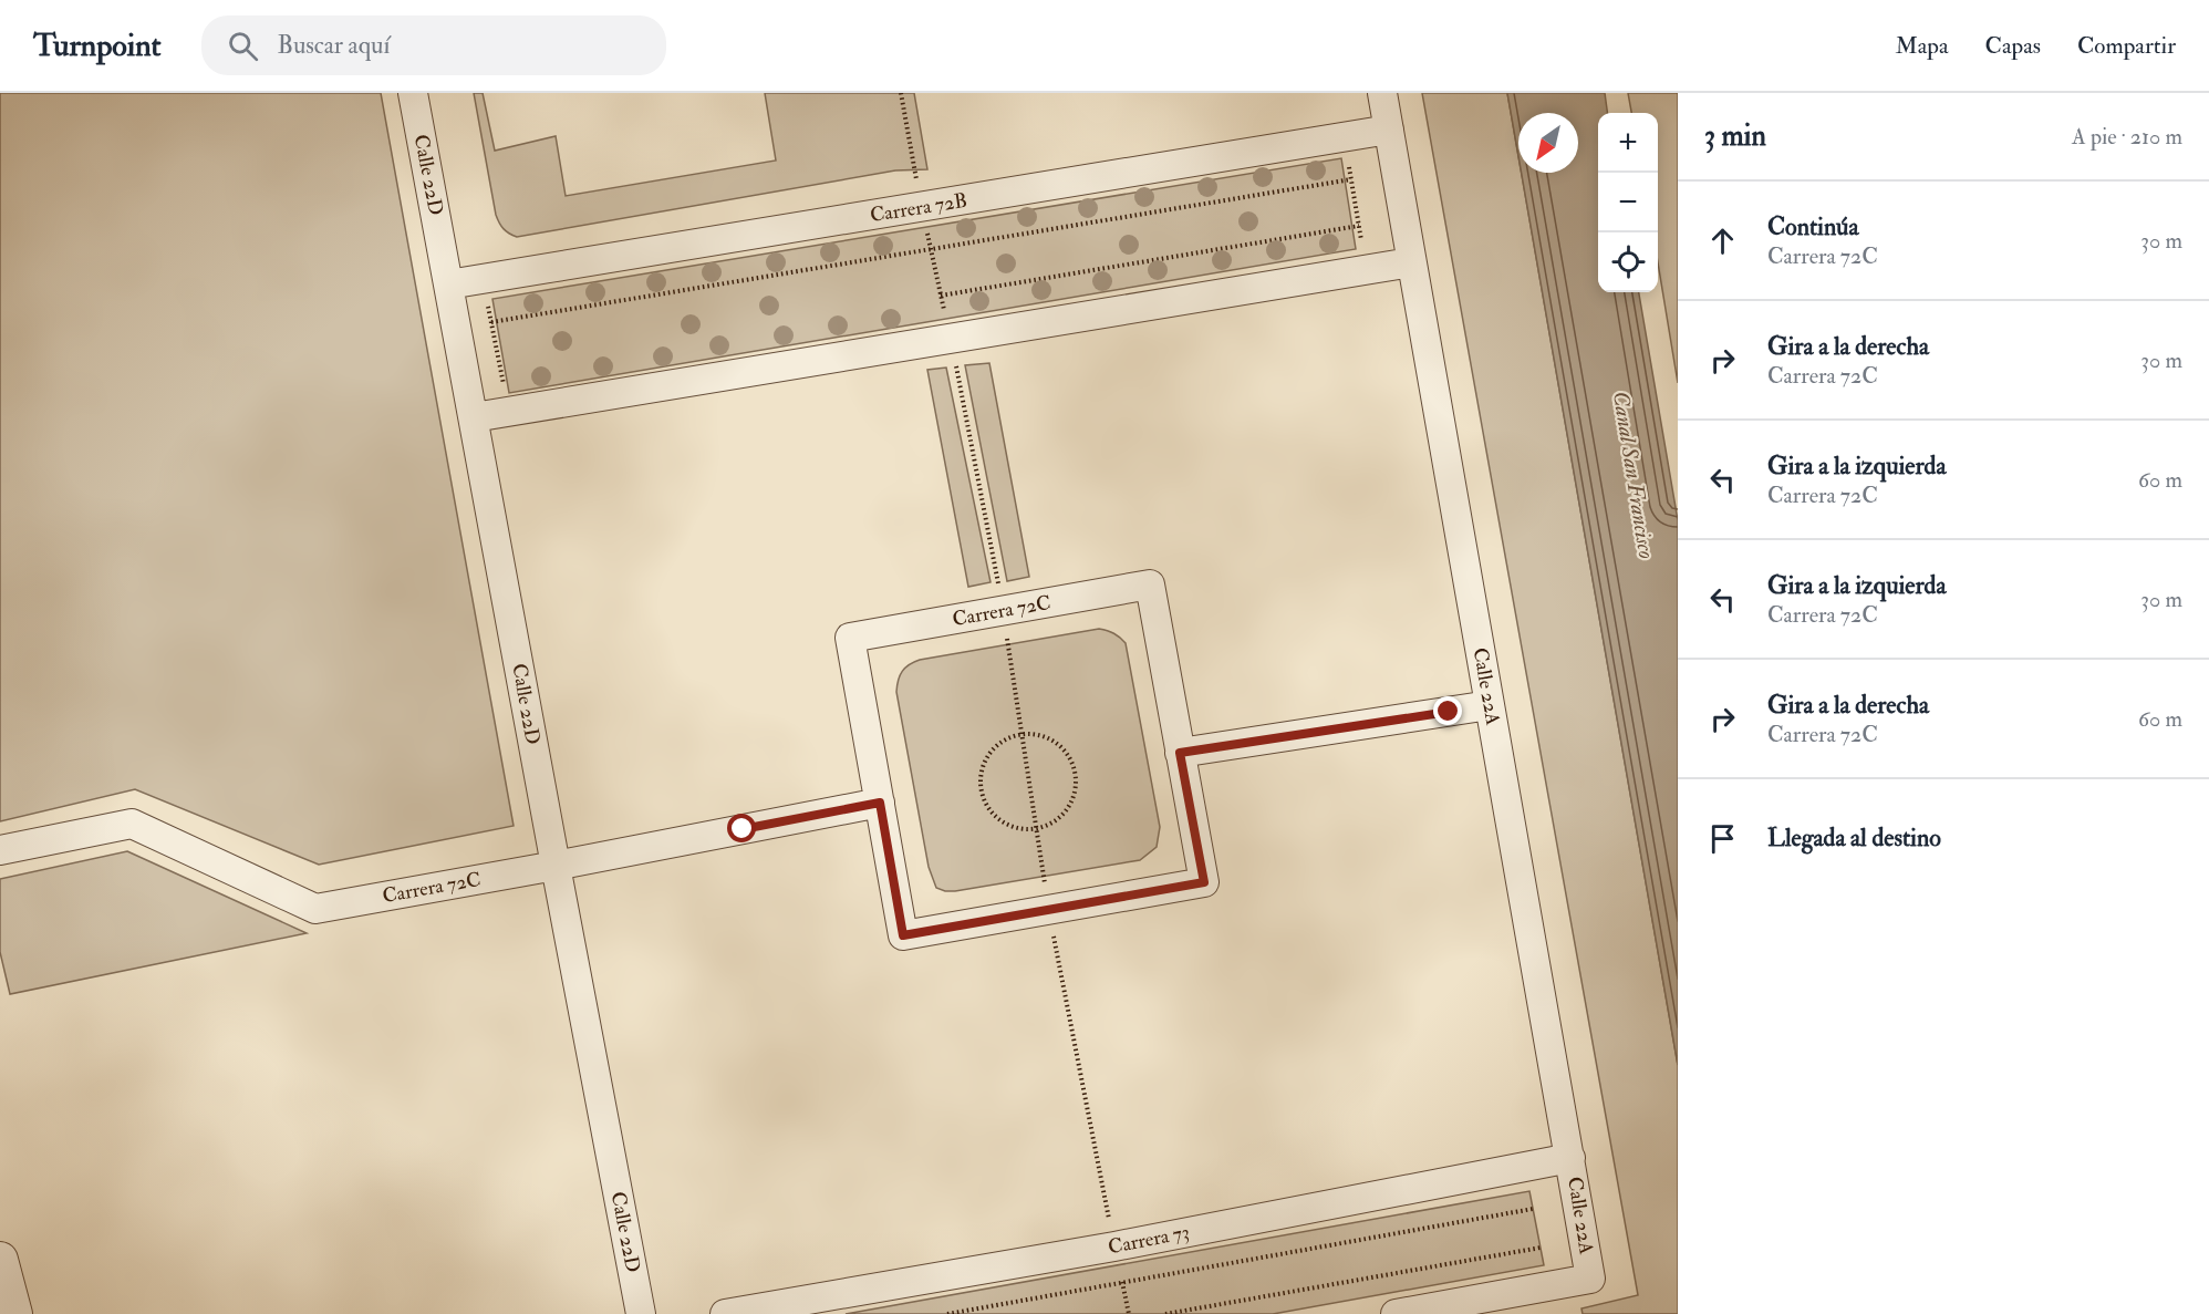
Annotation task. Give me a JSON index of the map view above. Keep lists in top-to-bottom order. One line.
{"streets":{"street":["Calle 22D","Carrera 72B","Carrera 72C","Calle 22A","Carrera 73"]},"crossings":[["Calle 22D","Carrera 72B"],["Calle 22D","Carrera 72C"],["Carrera 72B","Calle 22A"],["Calle 22A","Carrera 73"]],"water":["Canal San Francisco"],"north":"bottom left","page":{"header":"Turnpoint","search":"Buscar aquí","nav":["Mapa","Capas","Compartir"],"heading":["3 min","A pie · 210 m"],"map_buttons":["+","−"],"list":[["Continúa","Carrera 72C","30 m"],["Gira a la derecha","Carrera 72C","30 m"],["Gira a la izquierda","Carrera 72C","60 m"],["Gira a la izquierda","Carrera 72C","30 m"],["Gira a la derecha","Carrera 72C","60 m"],"Llegada al destino"]}}
